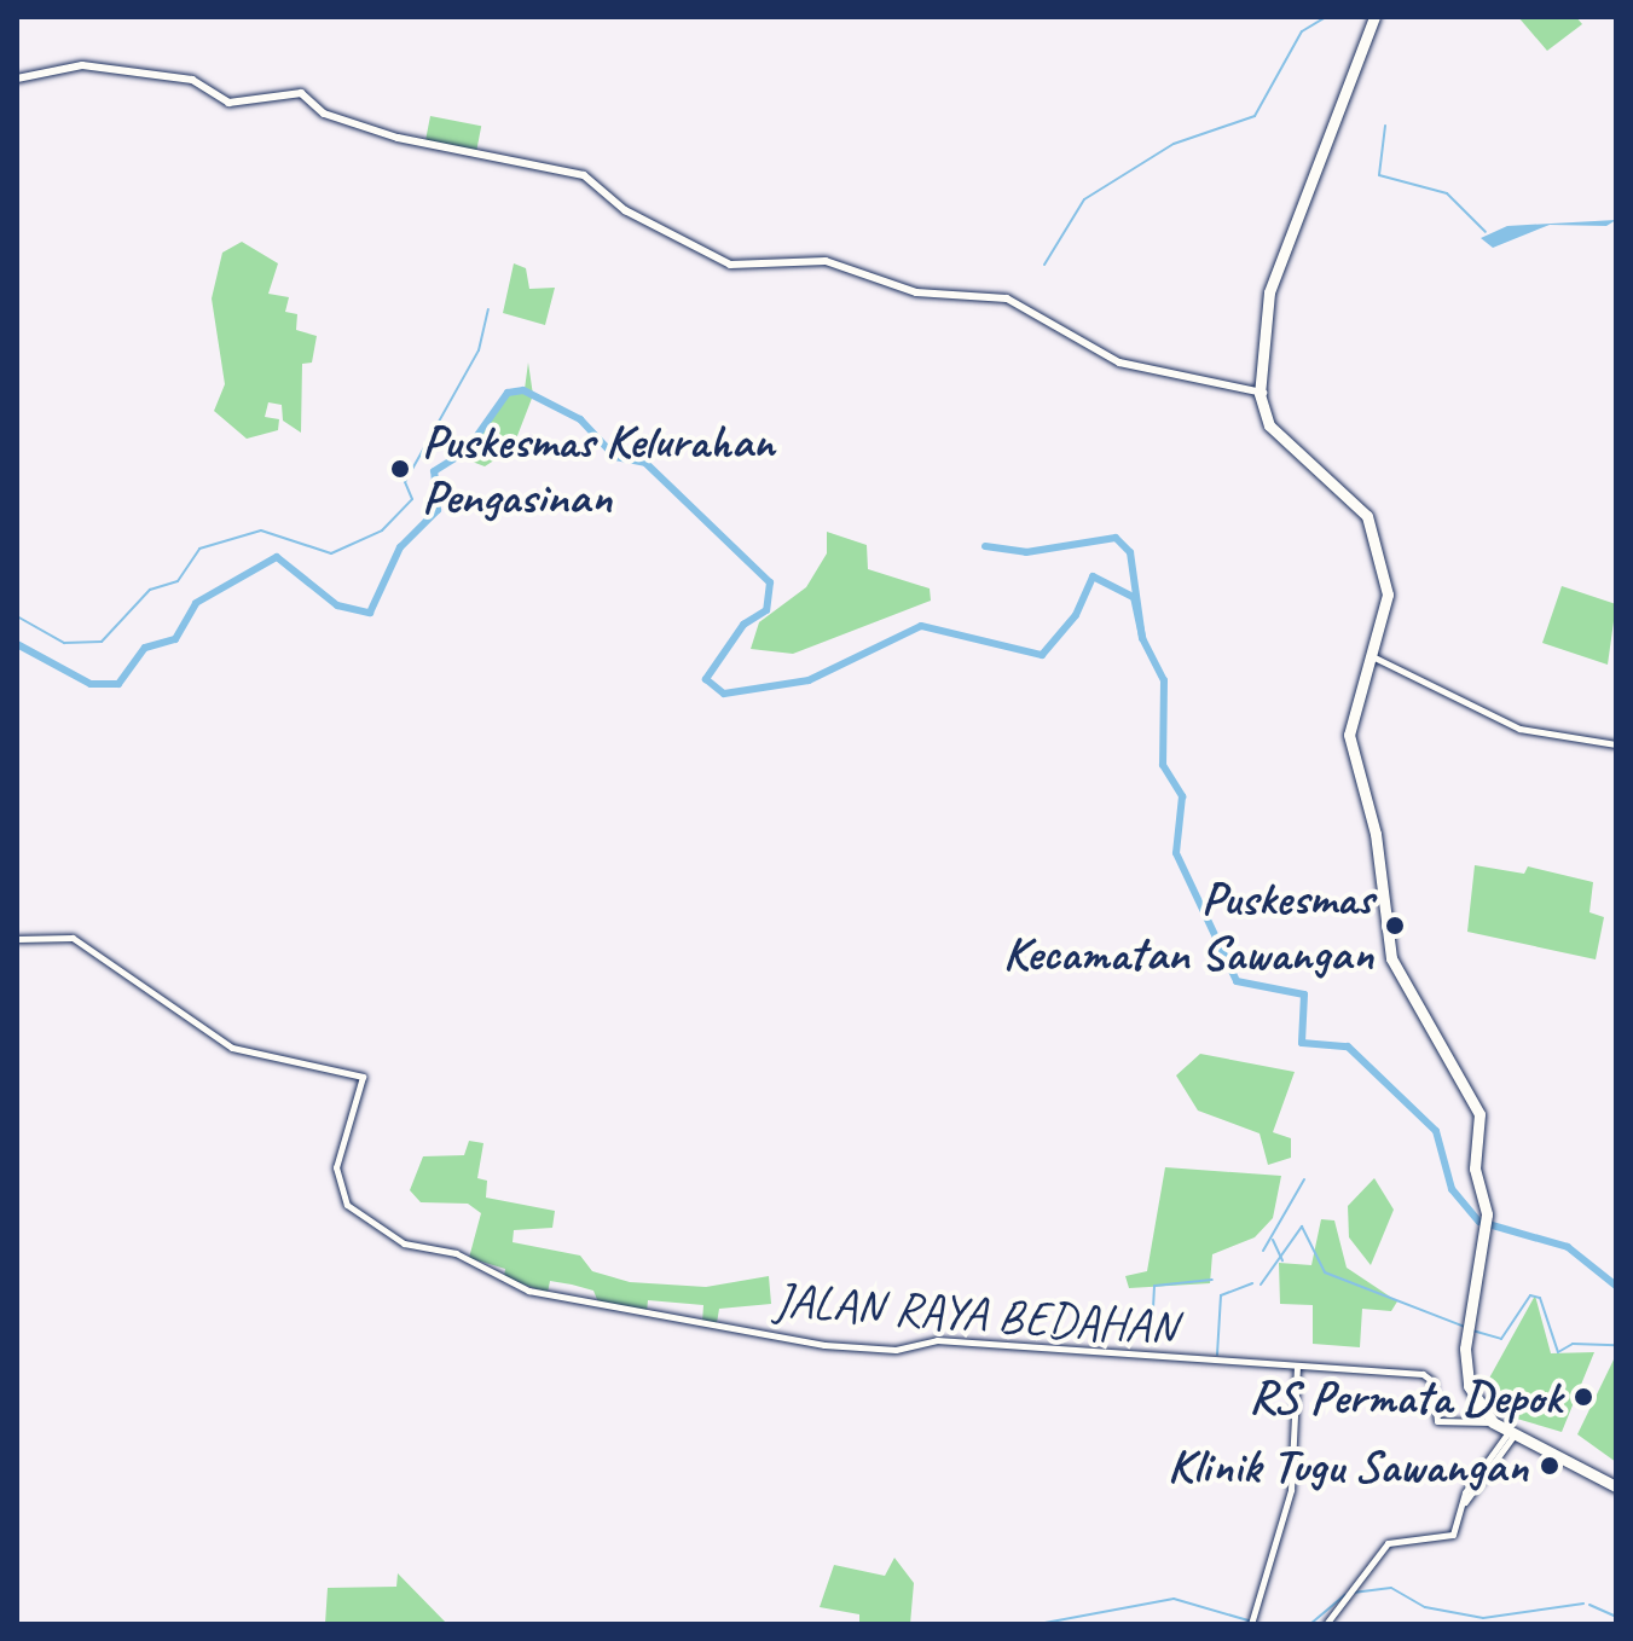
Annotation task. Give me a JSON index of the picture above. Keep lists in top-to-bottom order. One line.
{"streets":{"street":["JALAN RAYA BEDAHAN"]},"places":["Puskesmas Kelurahan Pengasinan","Puskesmas Kecamatan Sawangan","RS Permata Depok","Klinik Tugu Sawangan"]}
